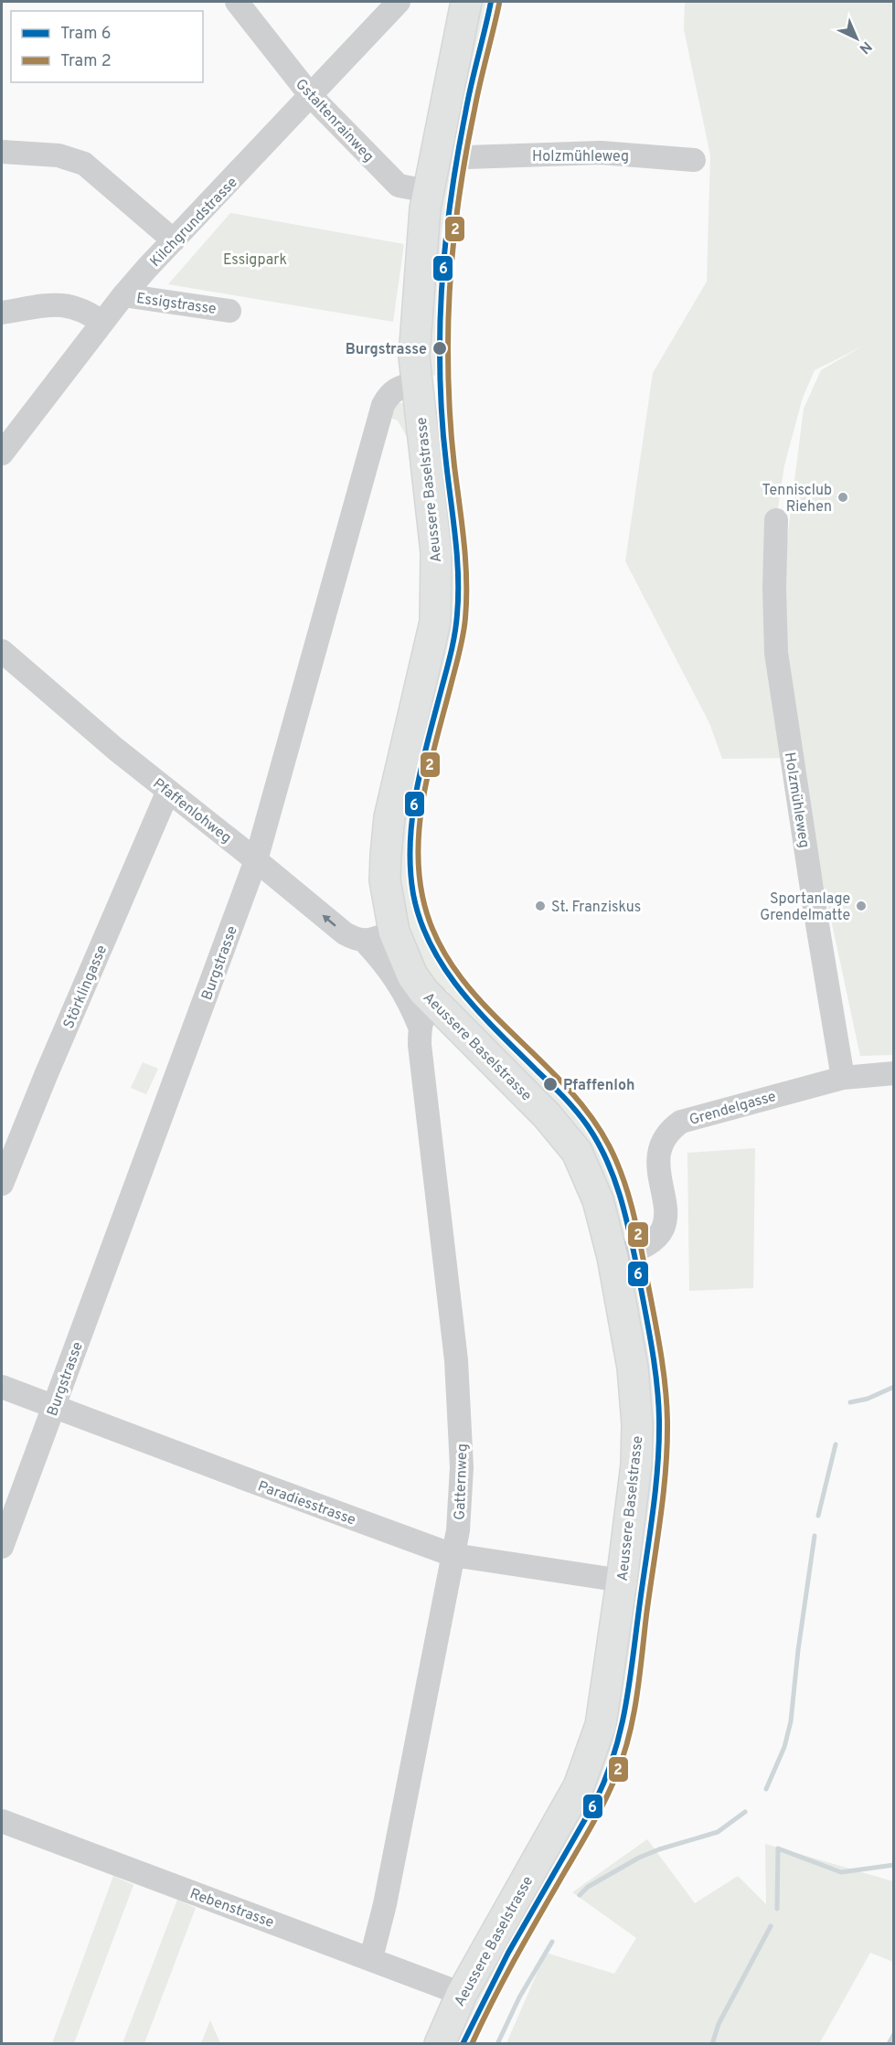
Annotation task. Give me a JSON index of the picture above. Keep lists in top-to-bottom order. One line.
{"streets":{"main road":["Aeussere Baselstrasse"],"street":["Gstaltenrainweg","Holzmühleweg","Kilchgrundstrasse","Essigstrasse","Pfaffenlohweg","Burgstrasse","Störklingasse","Grendelgasse","Gatternweg","Paradiesstrasse","Rebenstrasse"]},"crossings":[["Gstaltenrainweg","Kilchgrundstrasse"],["Gstaltenrainweg","Aeussere Baselstrasse"],["Holzmühleweg","Grendelgasse"],["Kilchgrundstrasse","Essigstrasse"],["Aeussere Baselstrasse","Burgstrasse"],["Aeussere Baselstrasse","Grendelgasse"],["Aeussere Baselstrasse","Gatternweg"],["Aeussere Baselstrasse","Paradiesstrasse"],["Aeussere Baselstrasse","Rebenstrasse"],["Pfaffenlohweg","Burgstrasse"],["Pfaffenlohweg","Störklingasse"],["Burgstrasse","Paradiesstrasse"],["Gatternweg","Paradiesstrasse"],["Gatternweg","Rebenstrasse"]],"parks":["Essigpark"],"places":["Burgstrasse","Tennisclub Riehen","St. Franziskus","Sportanlage Grendelmatte","Pfaffenloh"],"lines":["tram line 6","tram line 2"],"legend":["Tram 6","Tram 2"],"north":"bottom right"}
